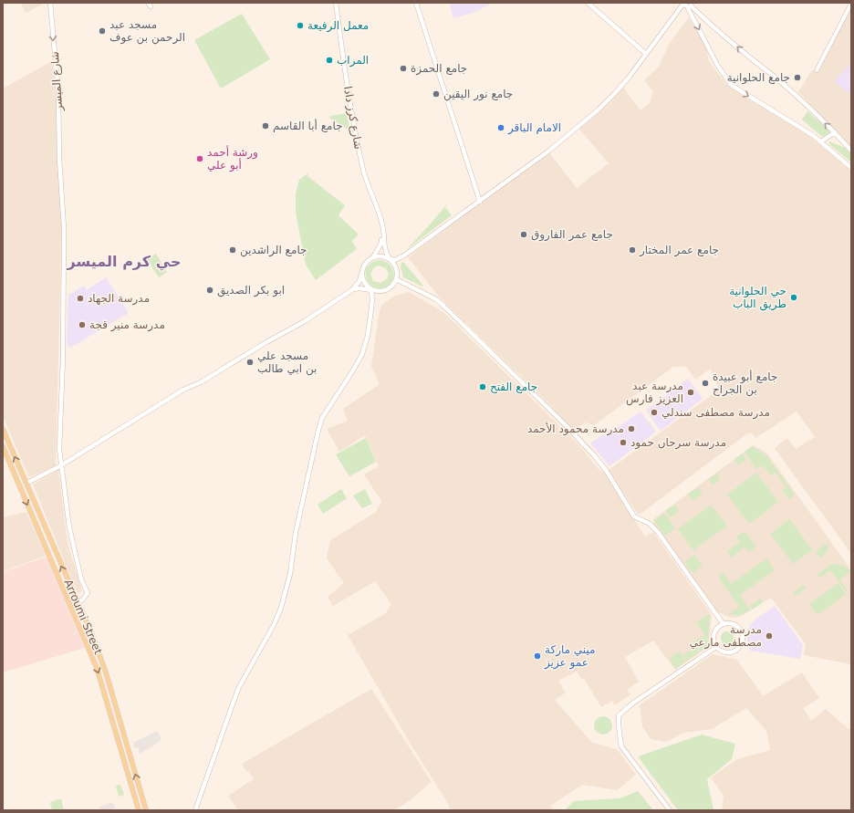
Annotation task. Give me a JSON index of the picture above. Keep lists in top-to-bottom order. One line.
{"streets":{"main road":["شارع الميسر","شارع كرز دادا","Arroumi Street"]},"crossings":[["شارع الميسر","Arroumi Street"]],"one_way":["شارع الميسر"],"districts":["حي كرم الميسر"],"places":["معمل الرفيعة","مسجد عبد الرحمن بن عوف","المراب","جامع الحمزة","جامع الحلوانية","جامع نور اليقين","جامع أبا القاسم","الامام الباقر","ورشة أحمد أبو علي","جامع عمر الفاروق","جامع الراشدين","جامع عمر المختار","ابو بكر الصديق","حي الحلوانية طريق الباب","مدرسة الجهاد","مدرسة منير قجة","مسجد علي بن ابي طالب","جامع أبو عبيدة بن الجراح","جامع الفتح","مدرسة عبد العزيز فارس","مدرسة مصطفى سندلي","مدرسة محمود الأحمد","مدرسة سرحان حمود","مدرسة مصطفى مارعي","ميني ماركة عمو عزيز"]}
